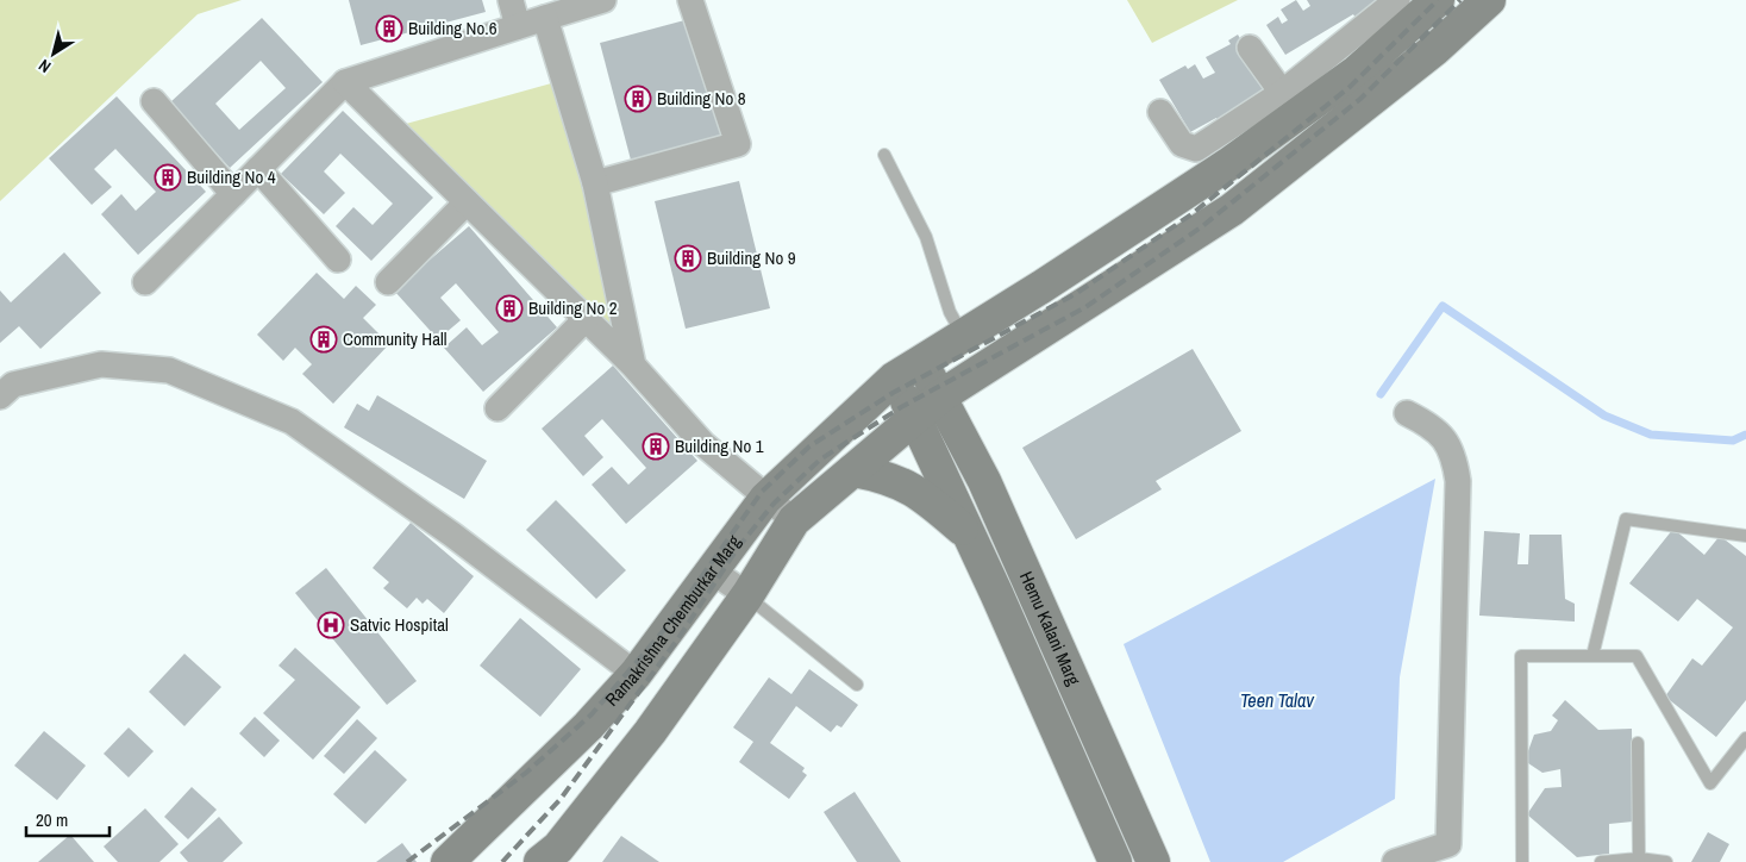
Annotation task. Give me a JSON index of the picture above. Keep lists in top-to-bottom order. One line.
{"streets":{"main road":["Ramakrishna Chemburkar Marg","Hemu Kalani Marg"]},"crossings":[["Ramakrishna Chemburkar Marg","Hemu Kalani Marg"]],"water":["Teen Talav"],"places":{"building":["Building No.6","Building No 8","Building No 4","Building No 9","Building No 2","Community Hall","Building No 1"],"hospital":["Satvic Hospital"]},"scale_bar":"20 m","north":"bottom left"}
